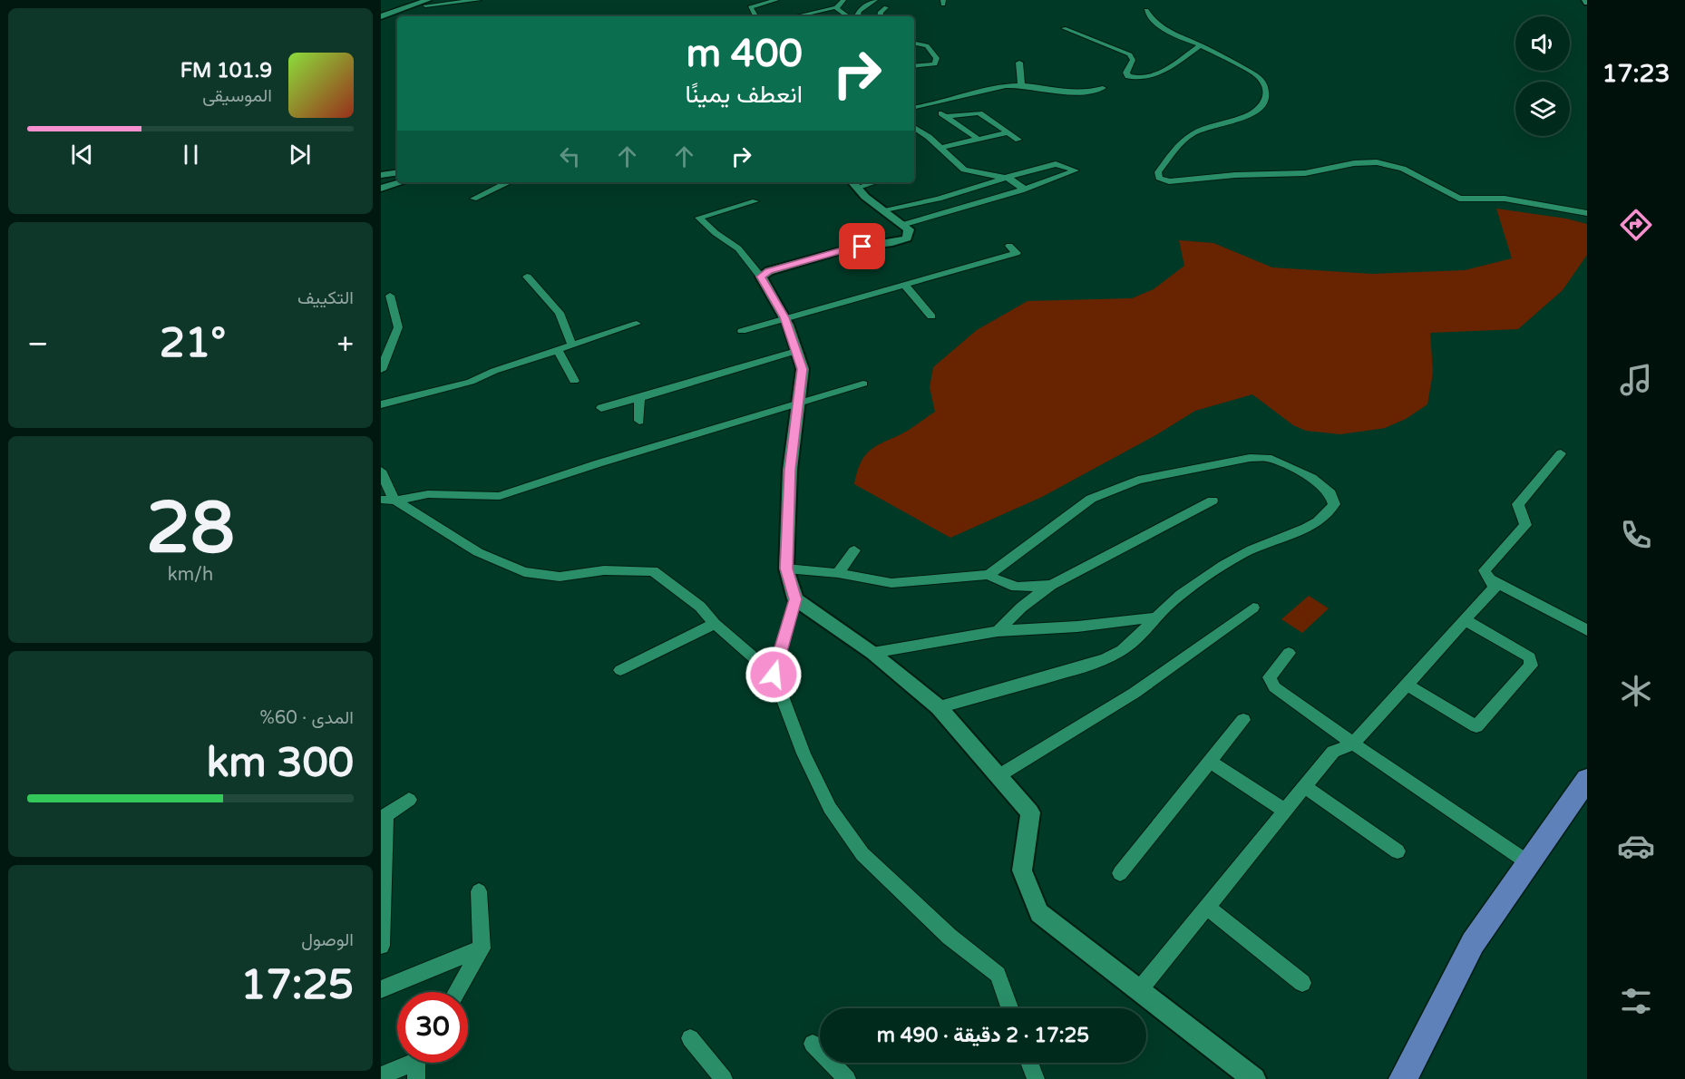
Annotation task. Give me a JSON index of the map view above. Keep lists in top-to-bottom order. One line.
{"page":{"tabs":"17:23","turn":["400 m","انعطف يمينًا"],"song":["101.9 FM","الموسيقى"],"tile":["التكييف",["28","km/h"],["المدى · 60%","300 km"],["الوصول","17:25"]],"heat":["−","21°","+"],"limit":"30","trip":"17:25 · 2 دقيقة · 490 m"}}
